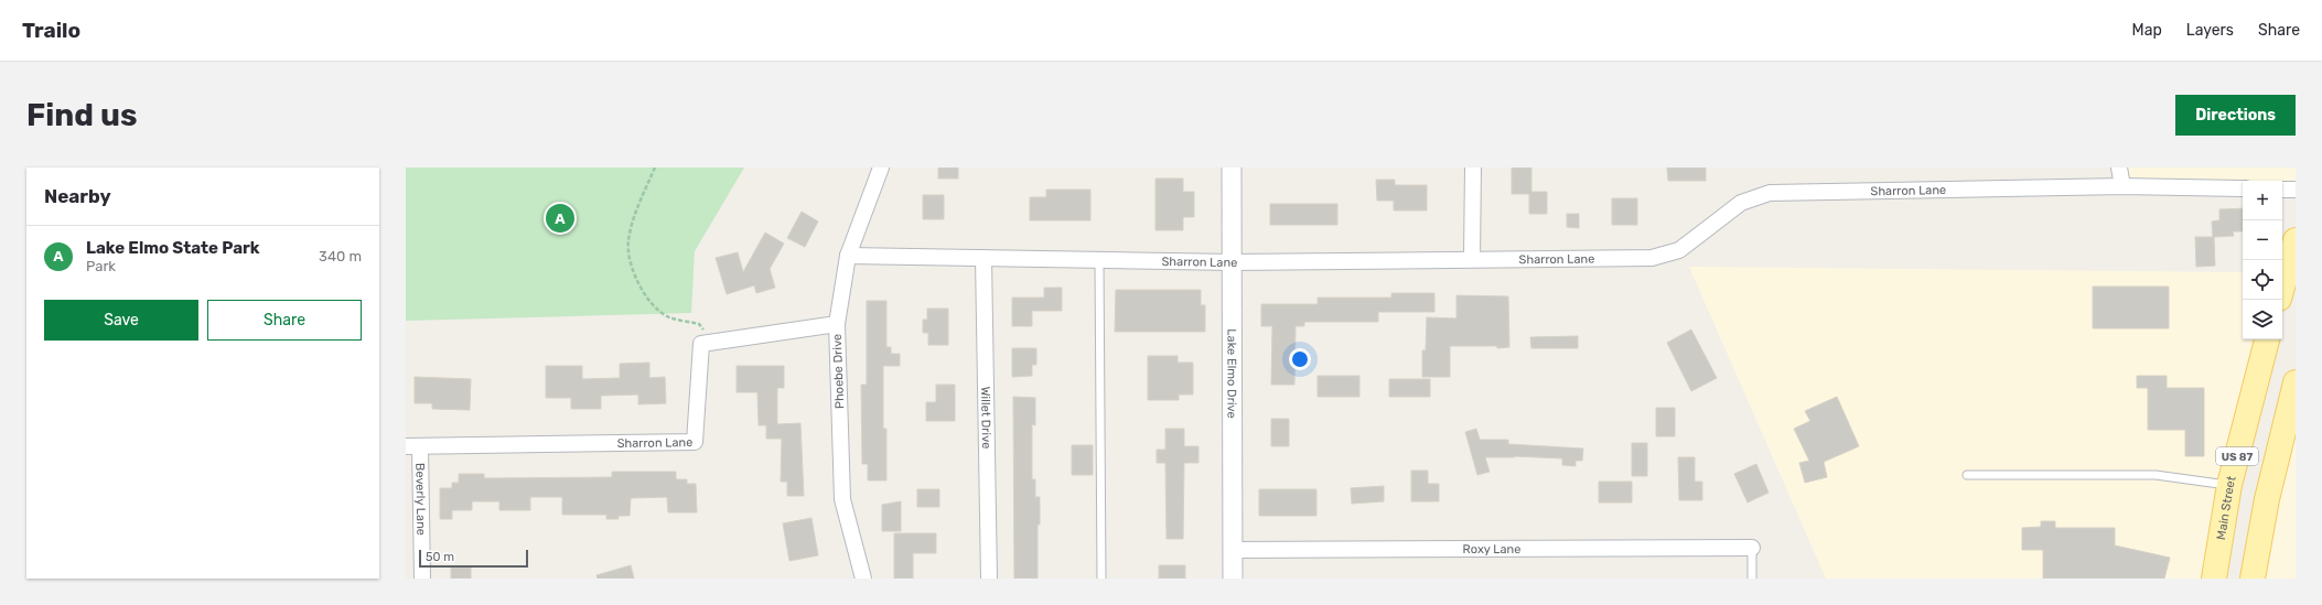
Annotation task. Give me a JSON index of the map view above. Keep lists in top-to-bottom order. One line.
{"streets":{"main road":["US 87","Main Street"],"street":["Sharron Lane","Phoebe Drive","Lake Elmo Drive","Willet Drive","Beverly Lane","Roxy Lane"]},"crossings":[["Sharron Lane","Phoebe Drive"],["Sharron Lane","Lake Elmo Drive"],["Sharron Lane","Willet Drive"],["Sharron Lane","Beverly Lane"],["Lake Elmo Drive","Roxy Lane"]],"scale_bar":"50 m","page":{"header":"Trailo","nav":["Map","Layers","Share"],"buttons":["Directions",["Save","Share"]],"title":"Find us","heading":"Nearby","map_buttons":["+","−"],"pins":"A","list":[{"mark":"A","name":"Lake Elmo State Park","note":"Park","value":"340 m"}],"scale":"50 m"}}
